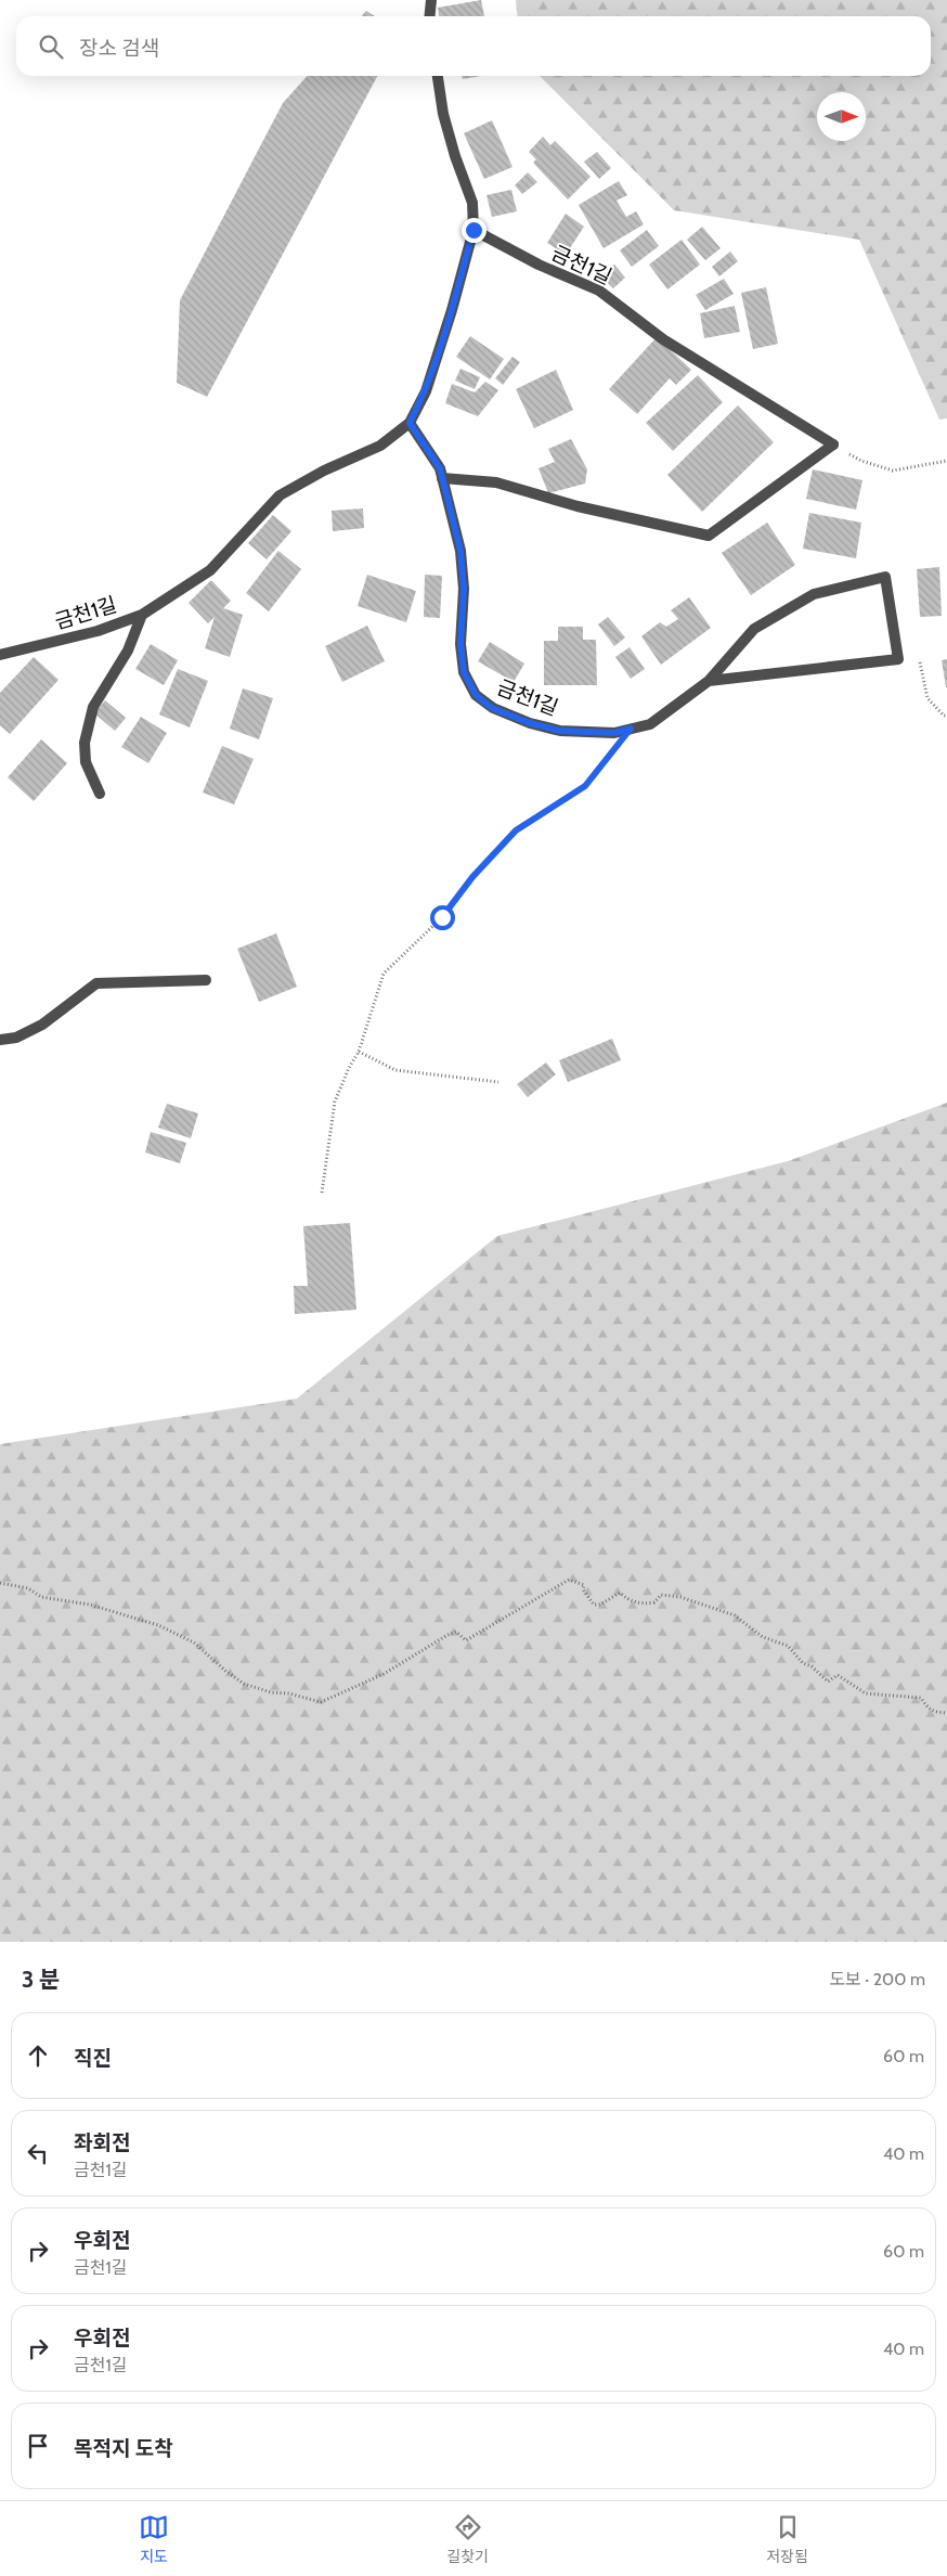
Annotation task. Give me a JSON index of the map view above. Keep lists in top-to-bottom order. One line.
{"streets":{"street":["금천1길"]},"north":"right","page":{"search":"장소 검색","heading":["3 분","도보 · 200 m"],"list":[["직진","60 m"],["좌회전","금천1길","40 m"],["우회전","금천1길","60 m"],["우회전","금천1길","40 m"],"목적지 도착"],"nav":["지도","길찾기","저장됨"]}}
